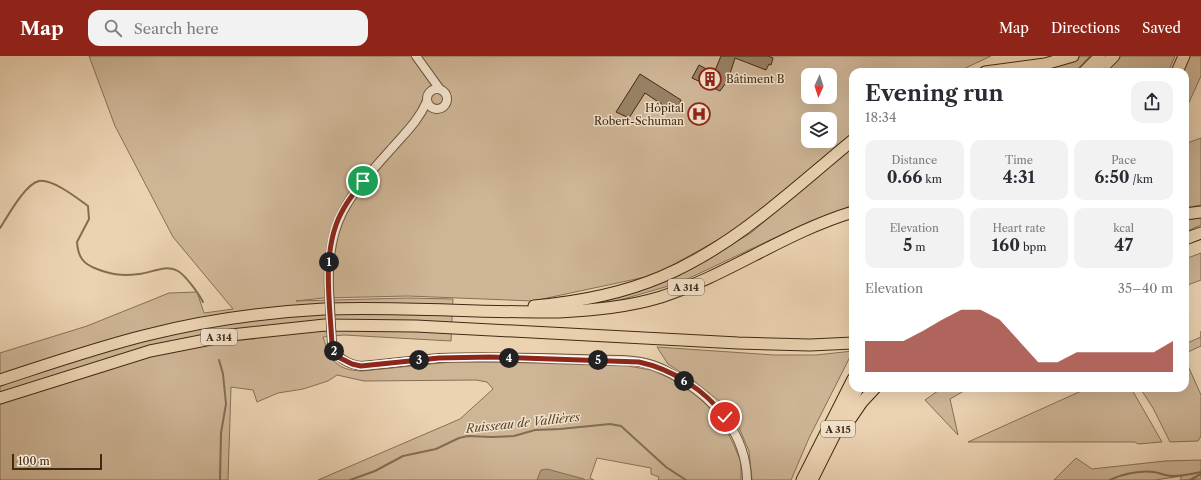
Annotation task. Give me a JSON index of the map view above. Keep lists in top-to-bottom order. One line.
{"streets":{"highway":["A 314","A 315"]},"water":["Ruisseau de Vallières"],"places":{"building":["Bâtiment B"],"hospital":["Hôpital Robert-Schuman"]},"scale_bar":"100 m","north":"bottom","page":{"header":"Map","search":"Search here","nav":["Map","Directions","Saved"],"heading":["Evening run","18:34"],"stats":[["Distance","0.66 km"],["Time","4:31"],["Pace","6:50 /km"],["Elevation","5 m"],["Heart rate","160 bpm"],["kcal","47"]],"pins":["1","2","4","3","5","6"],"chart":["Elevation","35–40 m"],"scale":"100 m"}}
